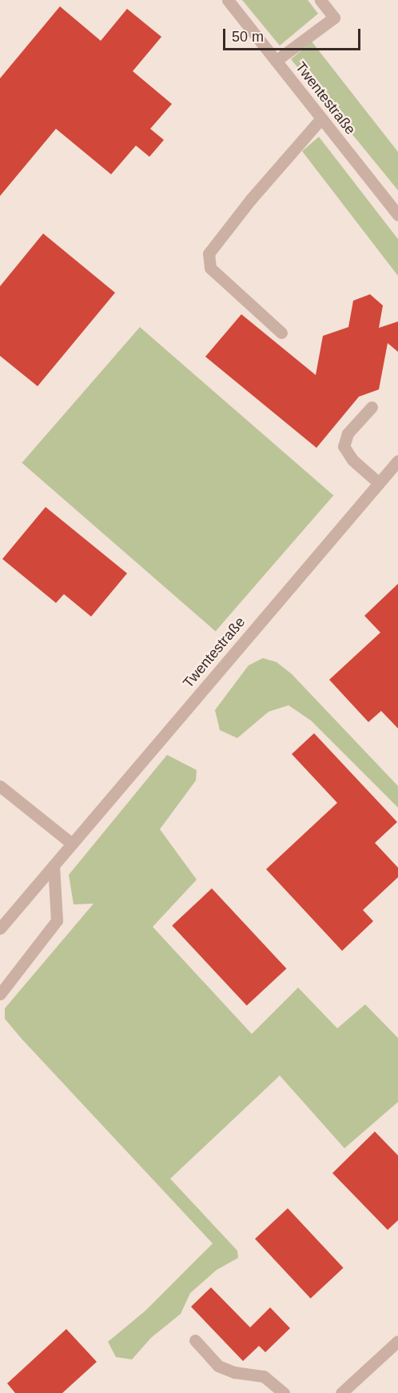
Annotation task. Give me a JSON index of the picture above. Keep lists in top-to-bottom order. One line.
{"streets":{"street":["Twentestraße"]},"scale_bar":"50 m"}
